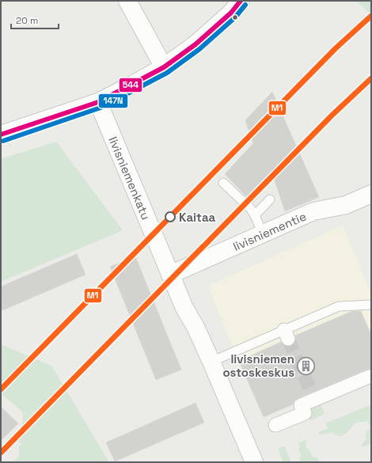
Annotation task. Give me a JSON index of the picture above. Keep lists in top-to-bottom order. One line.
{"streets":{"street":["Iivisniemenkatu","Iivisniementie"]},"crossings":[["Iivisniemenkatu","Iivisniementie"]],"places":{"other":["Kaitaa"],"building":["Iivisniemen ostoskeskus"]},"lines":["transit line 544","transit line 147N","transit line M1"],"scale_bar":"20 m"}
